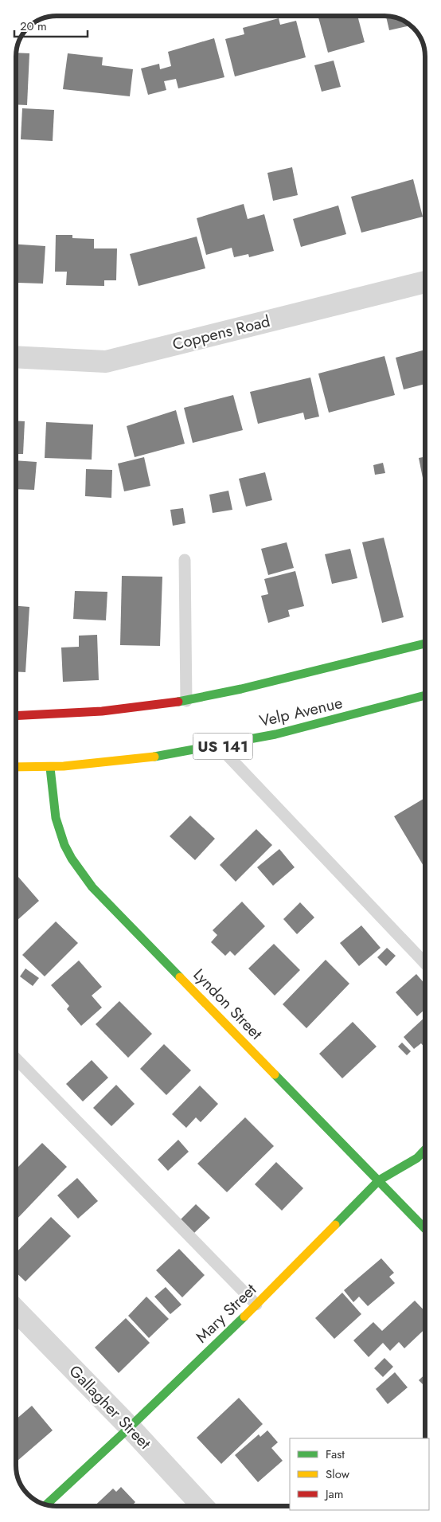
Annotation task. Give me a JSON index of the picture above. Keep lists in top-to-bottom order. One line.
{"streets":{"street":["Coppens Road","Velp Avenue","US 141","Lyndon Street","Mary Street","Gallagher Street"]},"crossings":[["Velp Avenue","Lyndon Street"],["Lyndon Street","Mary Street"],["Mary Street","Gallagher Street"]],"legend":["Fast","Slow","Jam"],"scale_bar":"20 m"}
